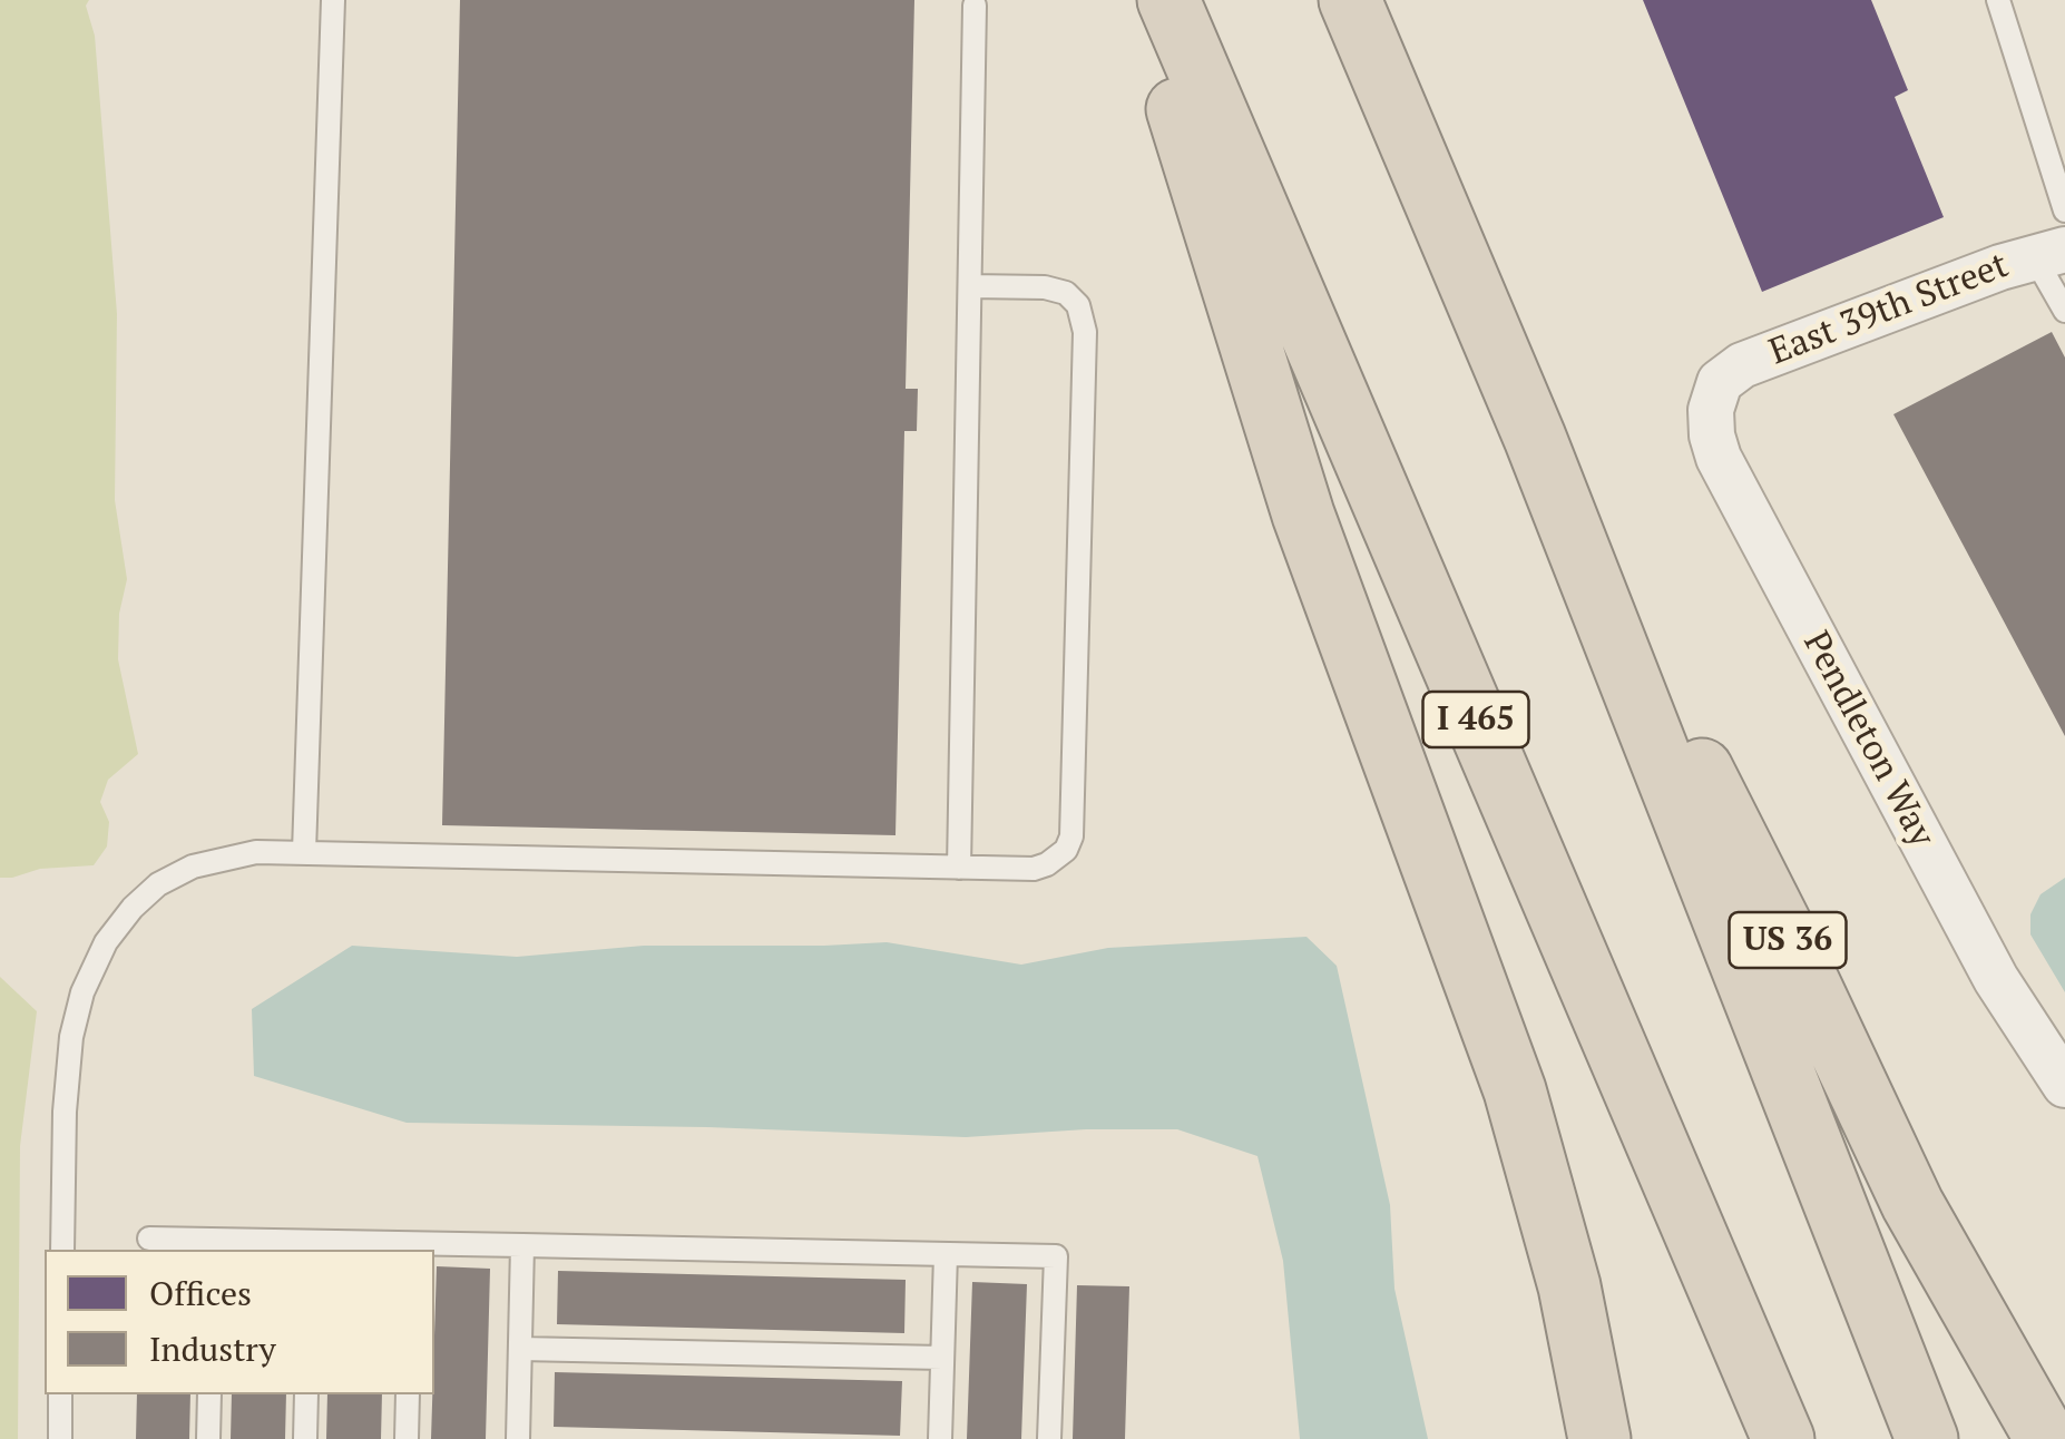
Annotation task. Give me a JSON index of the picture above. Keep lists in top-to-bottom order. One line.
{"streets":{"highway":["I 465","US 36"],"street":["East 39th Street","Pendleton Way"]},"crossings":[["East 39th Street","Pendleton Way"]],"legend":["Offices","Industry"]}
